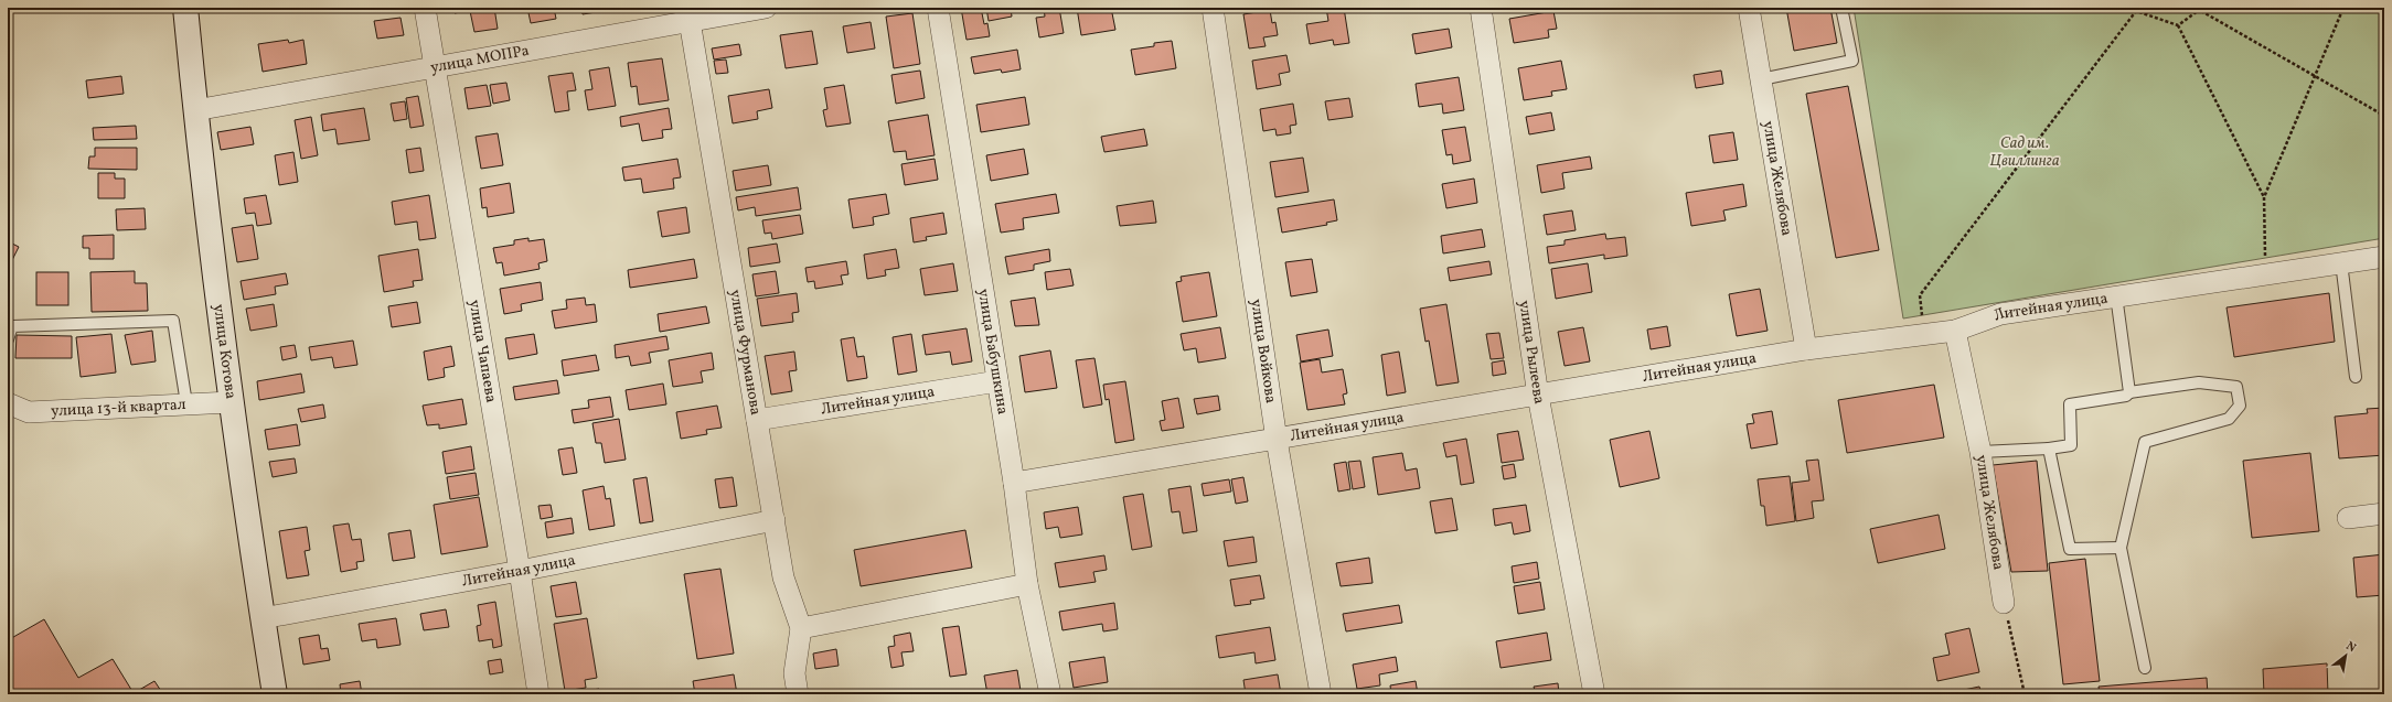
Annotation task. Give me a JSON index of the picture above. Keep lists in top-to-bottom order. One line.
{"streets":{"street":["улица МОПРа","улица Желябова","Литейная улица","улица Чапаева","улица Котова","улица Фурманова","улица Бабушкина","улица Войкова","улица Рылеева","улица 13-й квартал"]},"crossings":[["улица МОПРа","улица Чапаева"],["улица МОПРа","улица Котова"],["улица МОПРа","улица Фурманова"],["улица Желябова","Литейная улица"],["Литейная улица","улица Чапаева"],["Литейная улица","улица Котова"],["Литейная улица","улица Фурманова"],["Литейная улица","улица Бабушкина"],["Литейная улица","улица Войкова"],["Литейная улица","улица Рылеева"],["улица Котова","улица 13-й квартал"]],"parks":["Сад им. Цвиллинга"],"north":"top right"}
